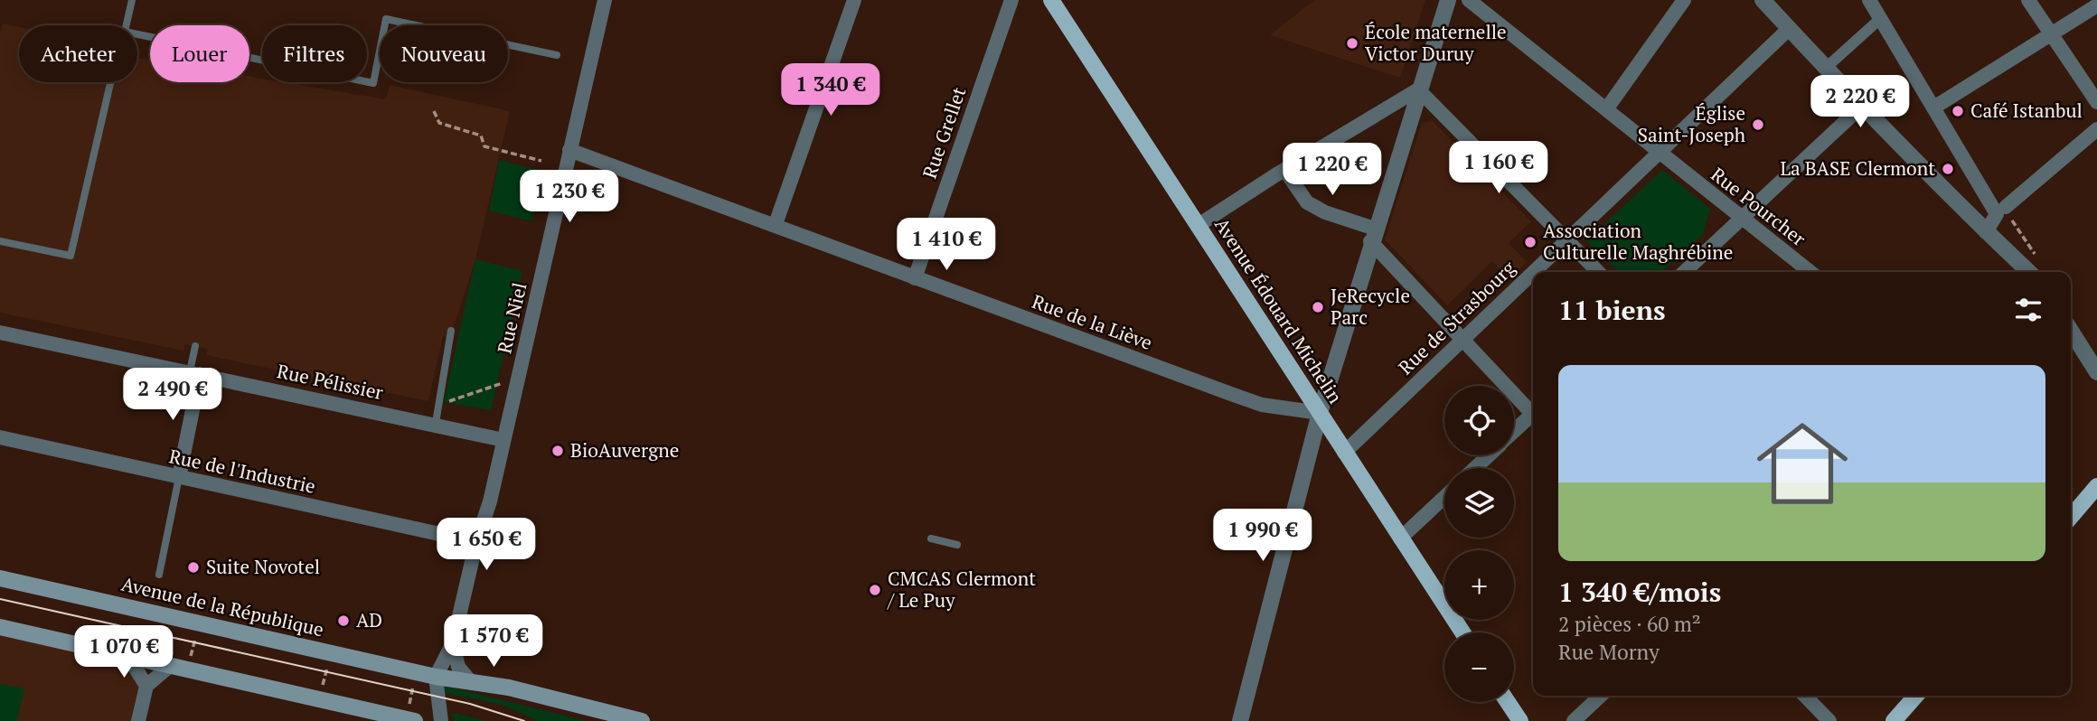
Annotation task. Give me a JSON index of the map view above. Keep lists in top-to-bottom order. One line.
{"streets":{"main road":["Avenue Édouard Michelin","Avenue de la République"],"street":["Rue Grellet","Rue Pourcher","Rue Niel","Rue de Strasbourg","Rue de la Liève","Rue Pélissier","Rue de l'Industrie"]},"crossings":[["Rue Grellet","Rue de la Liève"],["Rue Pourcher","Rue de Strasbourg"],["Avenue Édouard Michelin","Rue de Strasbourg"],["Avenue Édouard Michelin","Rue de la Liève"],["Rue Niel","Rue de la Liève"],["Rue Niel","Rue Pélissier"],["Rue Niel","Rue de l'Industrie"],["Rue Niel","Avenue de la République"]],"places":["École maternelle Victor Duruy","Café Istanbul","Église Saint-Joseph","La BASE Clermont","Association Culturelle Maghrébine","JeRecycle Parc","BioAuvergne","Suite Novotel","CMCAS Clermont / Le Puy","AD"],"page":{"chip":["Acheter","Louer","Filtres","Nouveau"],"price":["1 340 €","2 220 €","1 160 €","1 220 €","1 230 €","1 410 €","2 490 €","1 990 €","1 650 €","1 570 €","1 070 €"],"heading":"11 biens","list":[{"name":"1 340 €/mois","note":"2 pièces · 60 m² · Rue Morny"}],"map_buttons":["+","−"]}}
